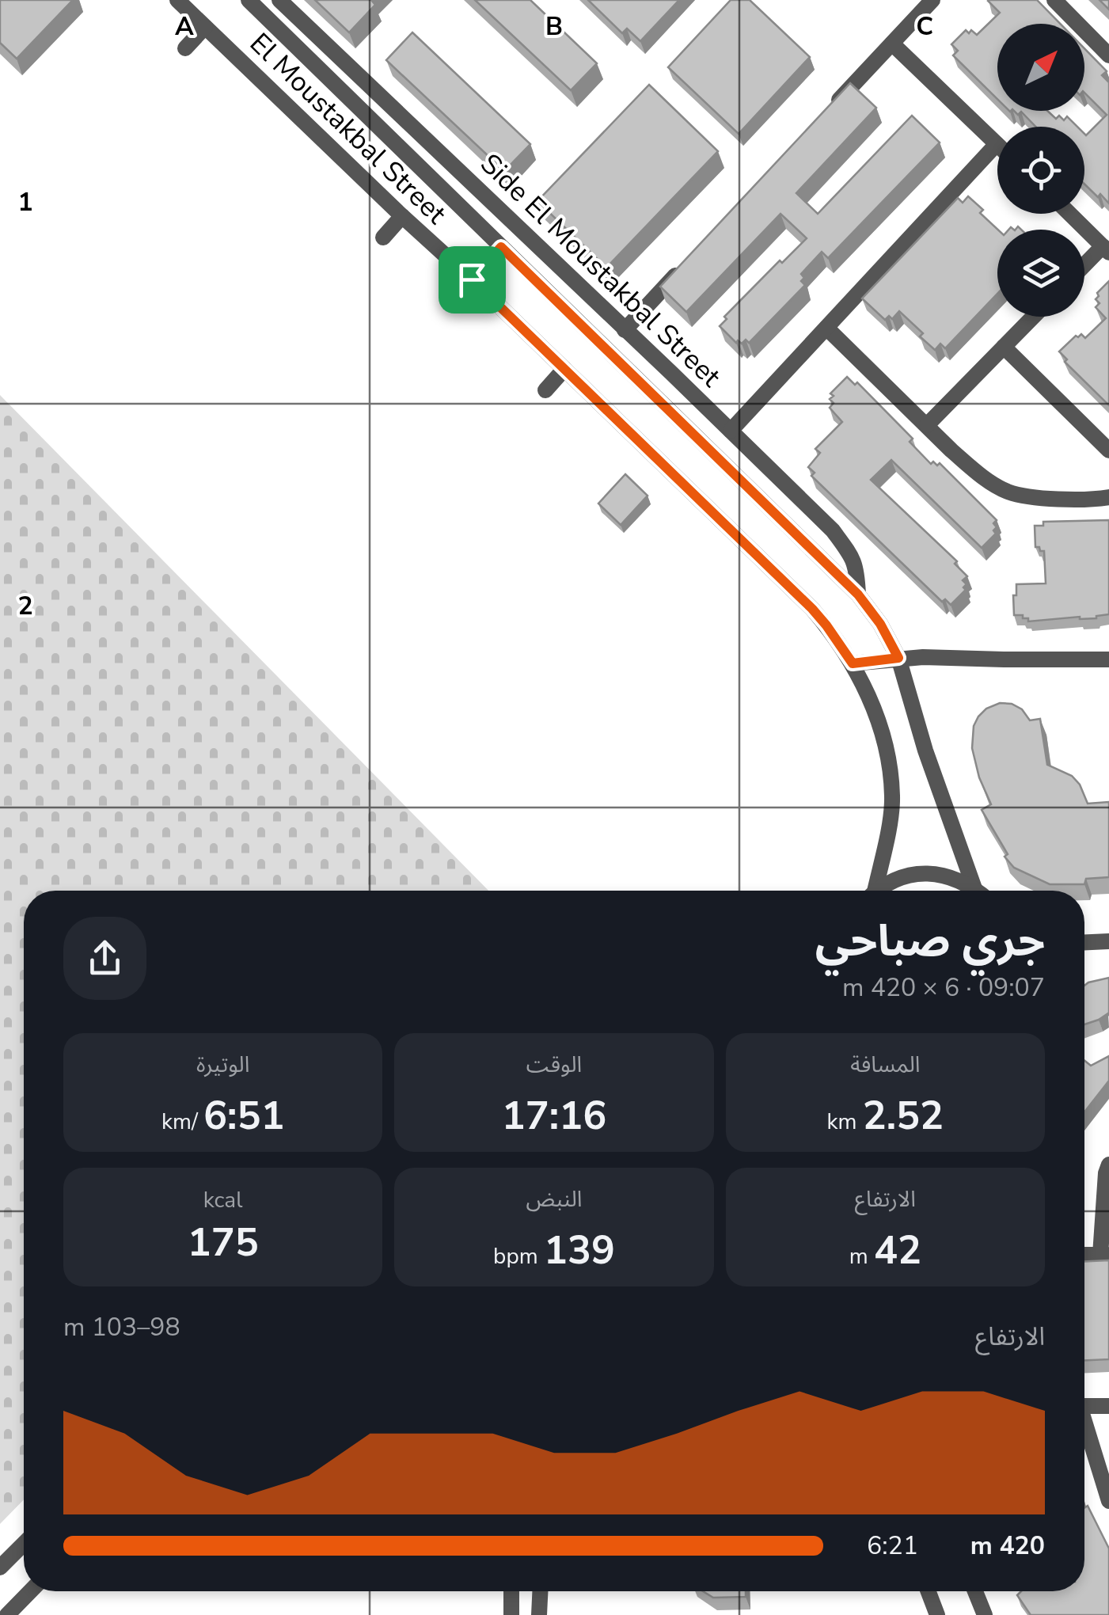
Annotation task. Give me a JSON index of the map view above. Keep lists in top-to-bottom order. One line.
{"streets":{"street":["El Moustakbal Street","Side El Moustakbal Street"]},"crossings":[["El Moustakbal Street","Side El Moustakbal Street"]],"north":"top right","page":{"heading":["جري صباحي","09:07 · 6 × 420 m"],"stats":[["المسافة","2.52 km"],["الوقت","17:16"],["الوتيرة","6:51 /km"],["الارتفاع","42 m"],["النبض","139 bpm"],["kcal","175"]],"chart":["الارتفاع","98–103 m"],"list":[{"name":"420 m","note":"6:21"}]},"grid":{"columns":["A","B","C"],"rows":["1","2"]}}
